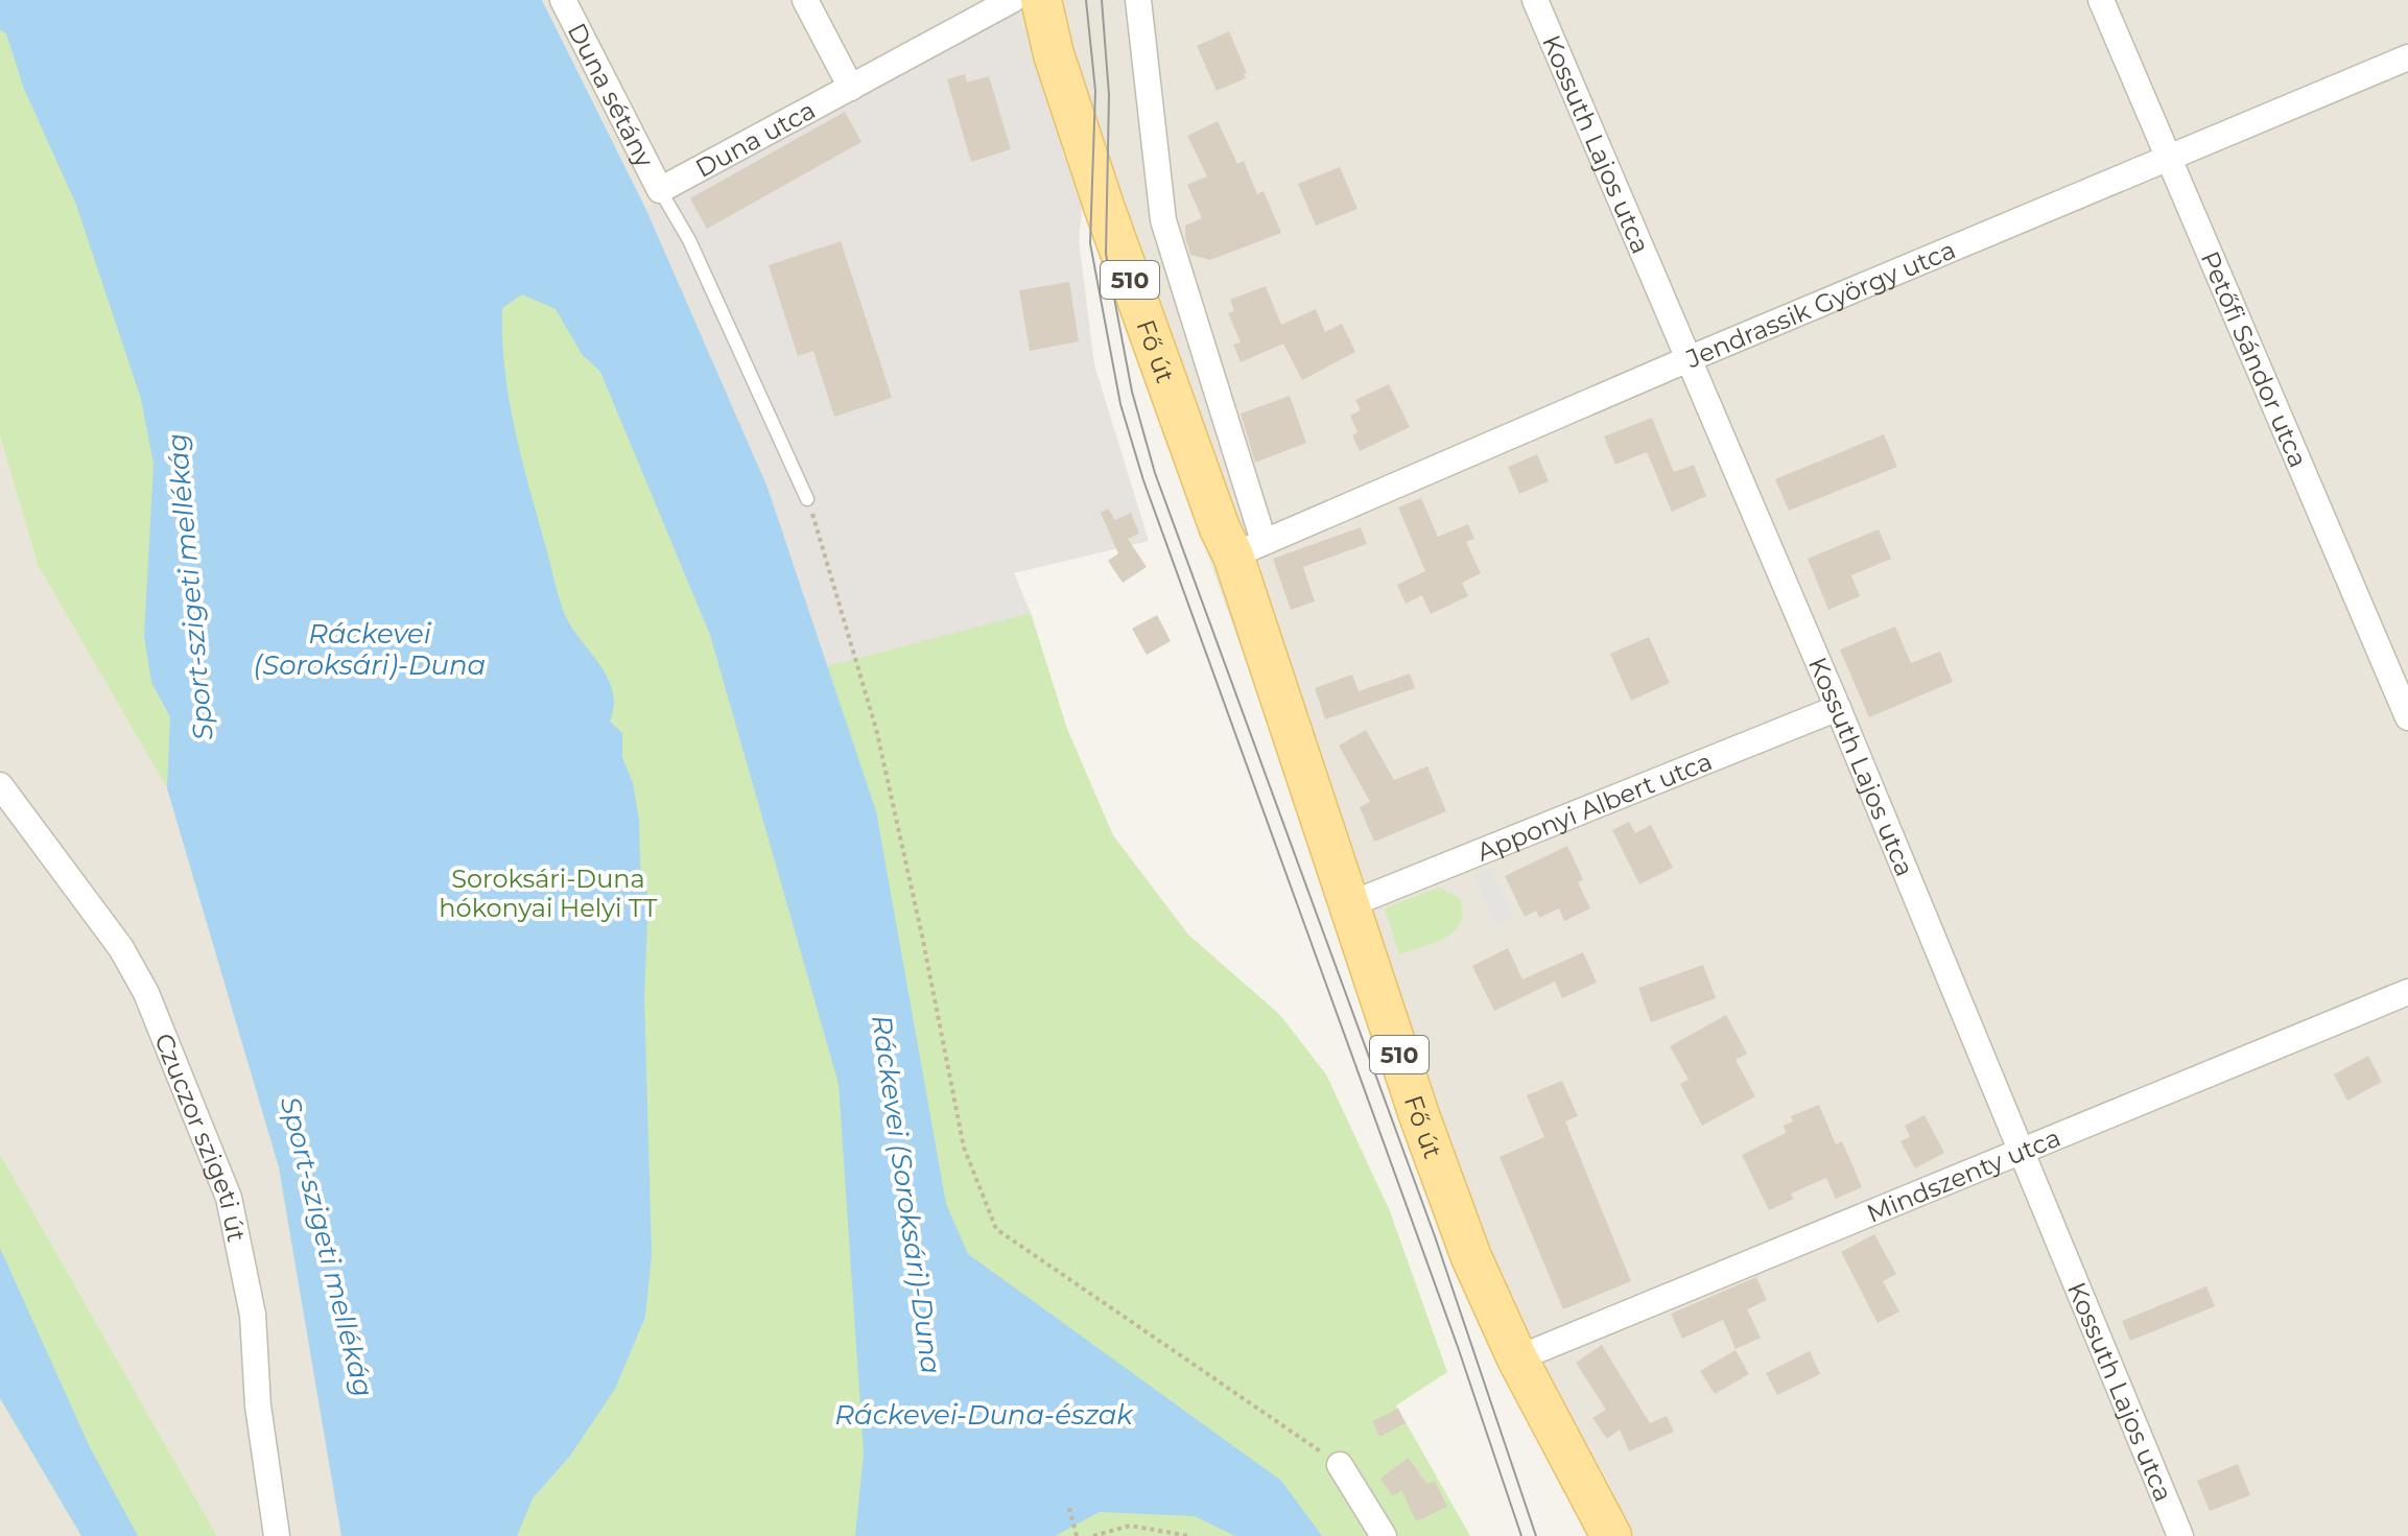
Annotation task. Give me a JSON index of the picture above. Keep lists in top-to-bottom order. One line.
{"streets":{"main road":["510","Fő út"],"street":["Duna sétány","Duna utca","Kossuth Lajos utca","Jendrassik György utca","Petőfi Sándor utca","Apponyi Albert utca","Czuczor szigeti út","Mindszenty utca"]},"crossings":[["Duna sétány","Duna utca"],["Kossuth Lajos utca","Jendrassik György utca"],["Kossuth Lajos utca","Apponyi Albert utca"],["Kossuth Lajos utca","Mindszenty utca"],["Jendrassik György utca","Fő út"],["Jendrassik György utca","Petőfi Sándor utca"],["Fő út","Apponyi Albert utca"],["Fő út","Mindszenty utca"]],"water":["Sport-szigeti mellékág","Ráckevei (Soroksári)-Duna","Ráckevei-Duna-észak"],"parks":["Soroksári-Duna hókonyai Helyi TT"]}
